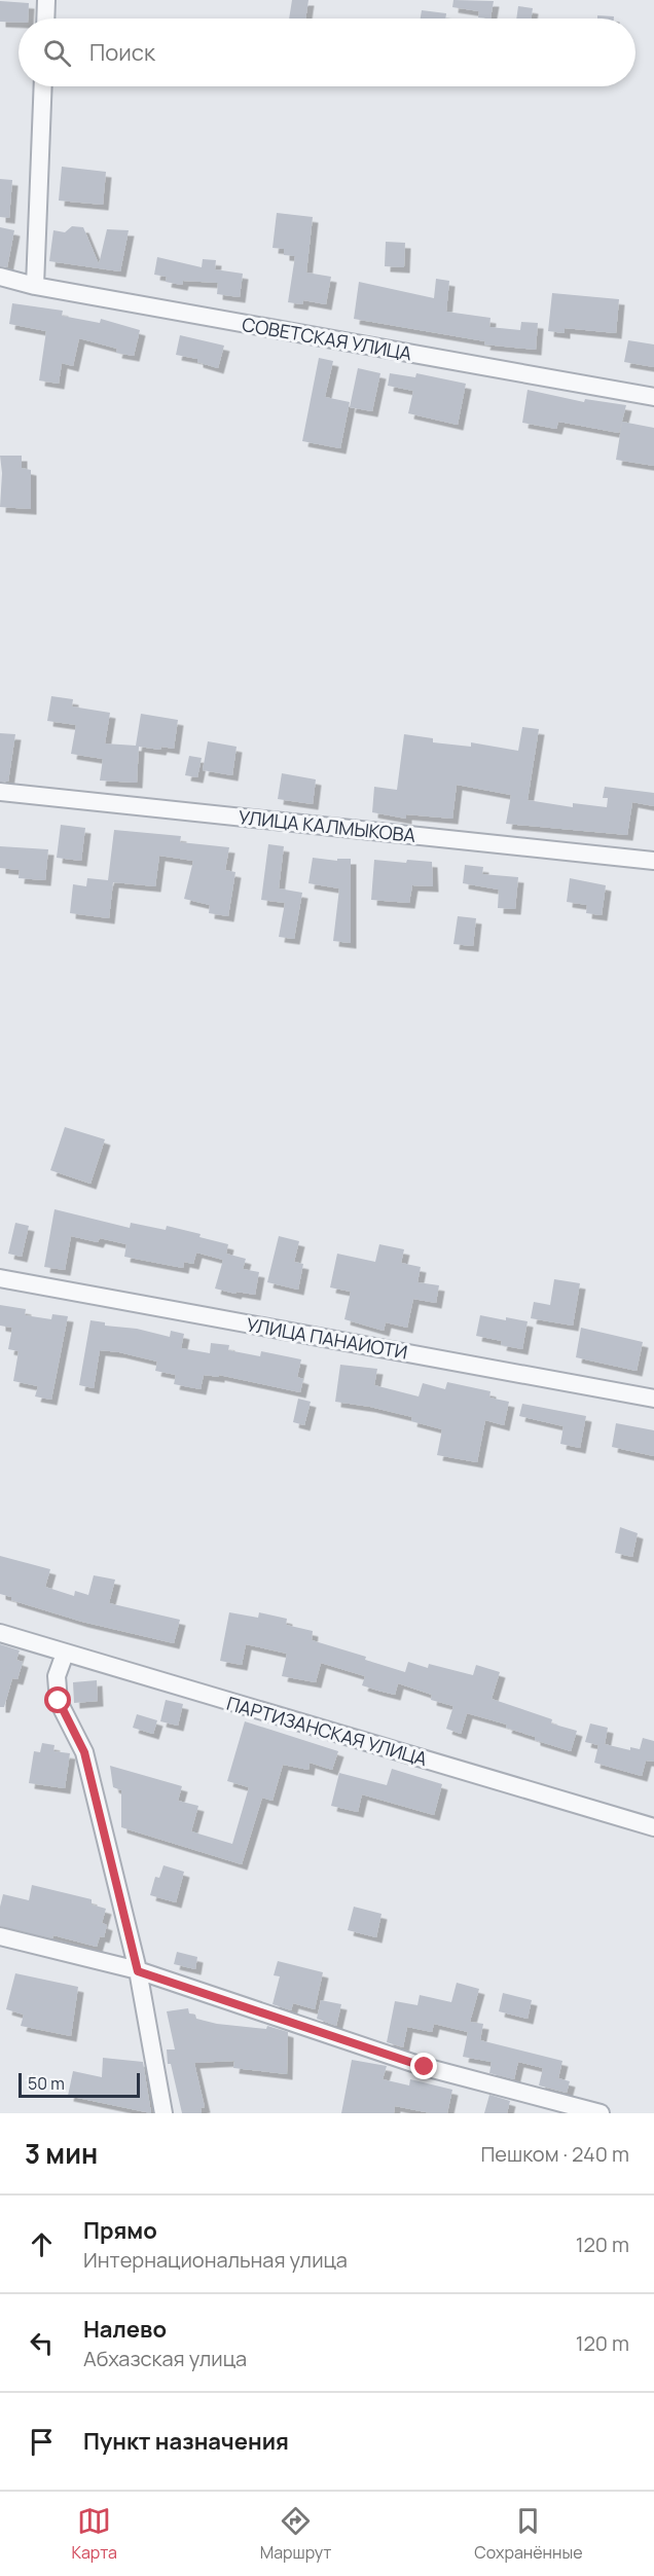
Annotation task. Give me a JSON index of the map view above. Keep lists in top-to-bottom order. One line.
{"streets":{"street":["СОВЕТСКАЯ УЛИЦА","УЛИЦА КАЛМЫКОВА","УЛИЦА ПАНАИОТИ","ПАРТИЗАНСКАЯ УЛИЦА"]},"scale_bar":"50 m","page":{"search":"Поиск","scale":"50 m","heading":["3 мин","Пешком · 240 m"],"list":[["Прямо","Интернациональная улица","120 m"],["Налево","Абхазская улица","120 m"],"Пункт назначения"],"nav":["Карта","Маршрут","Сохранённые"]}}
